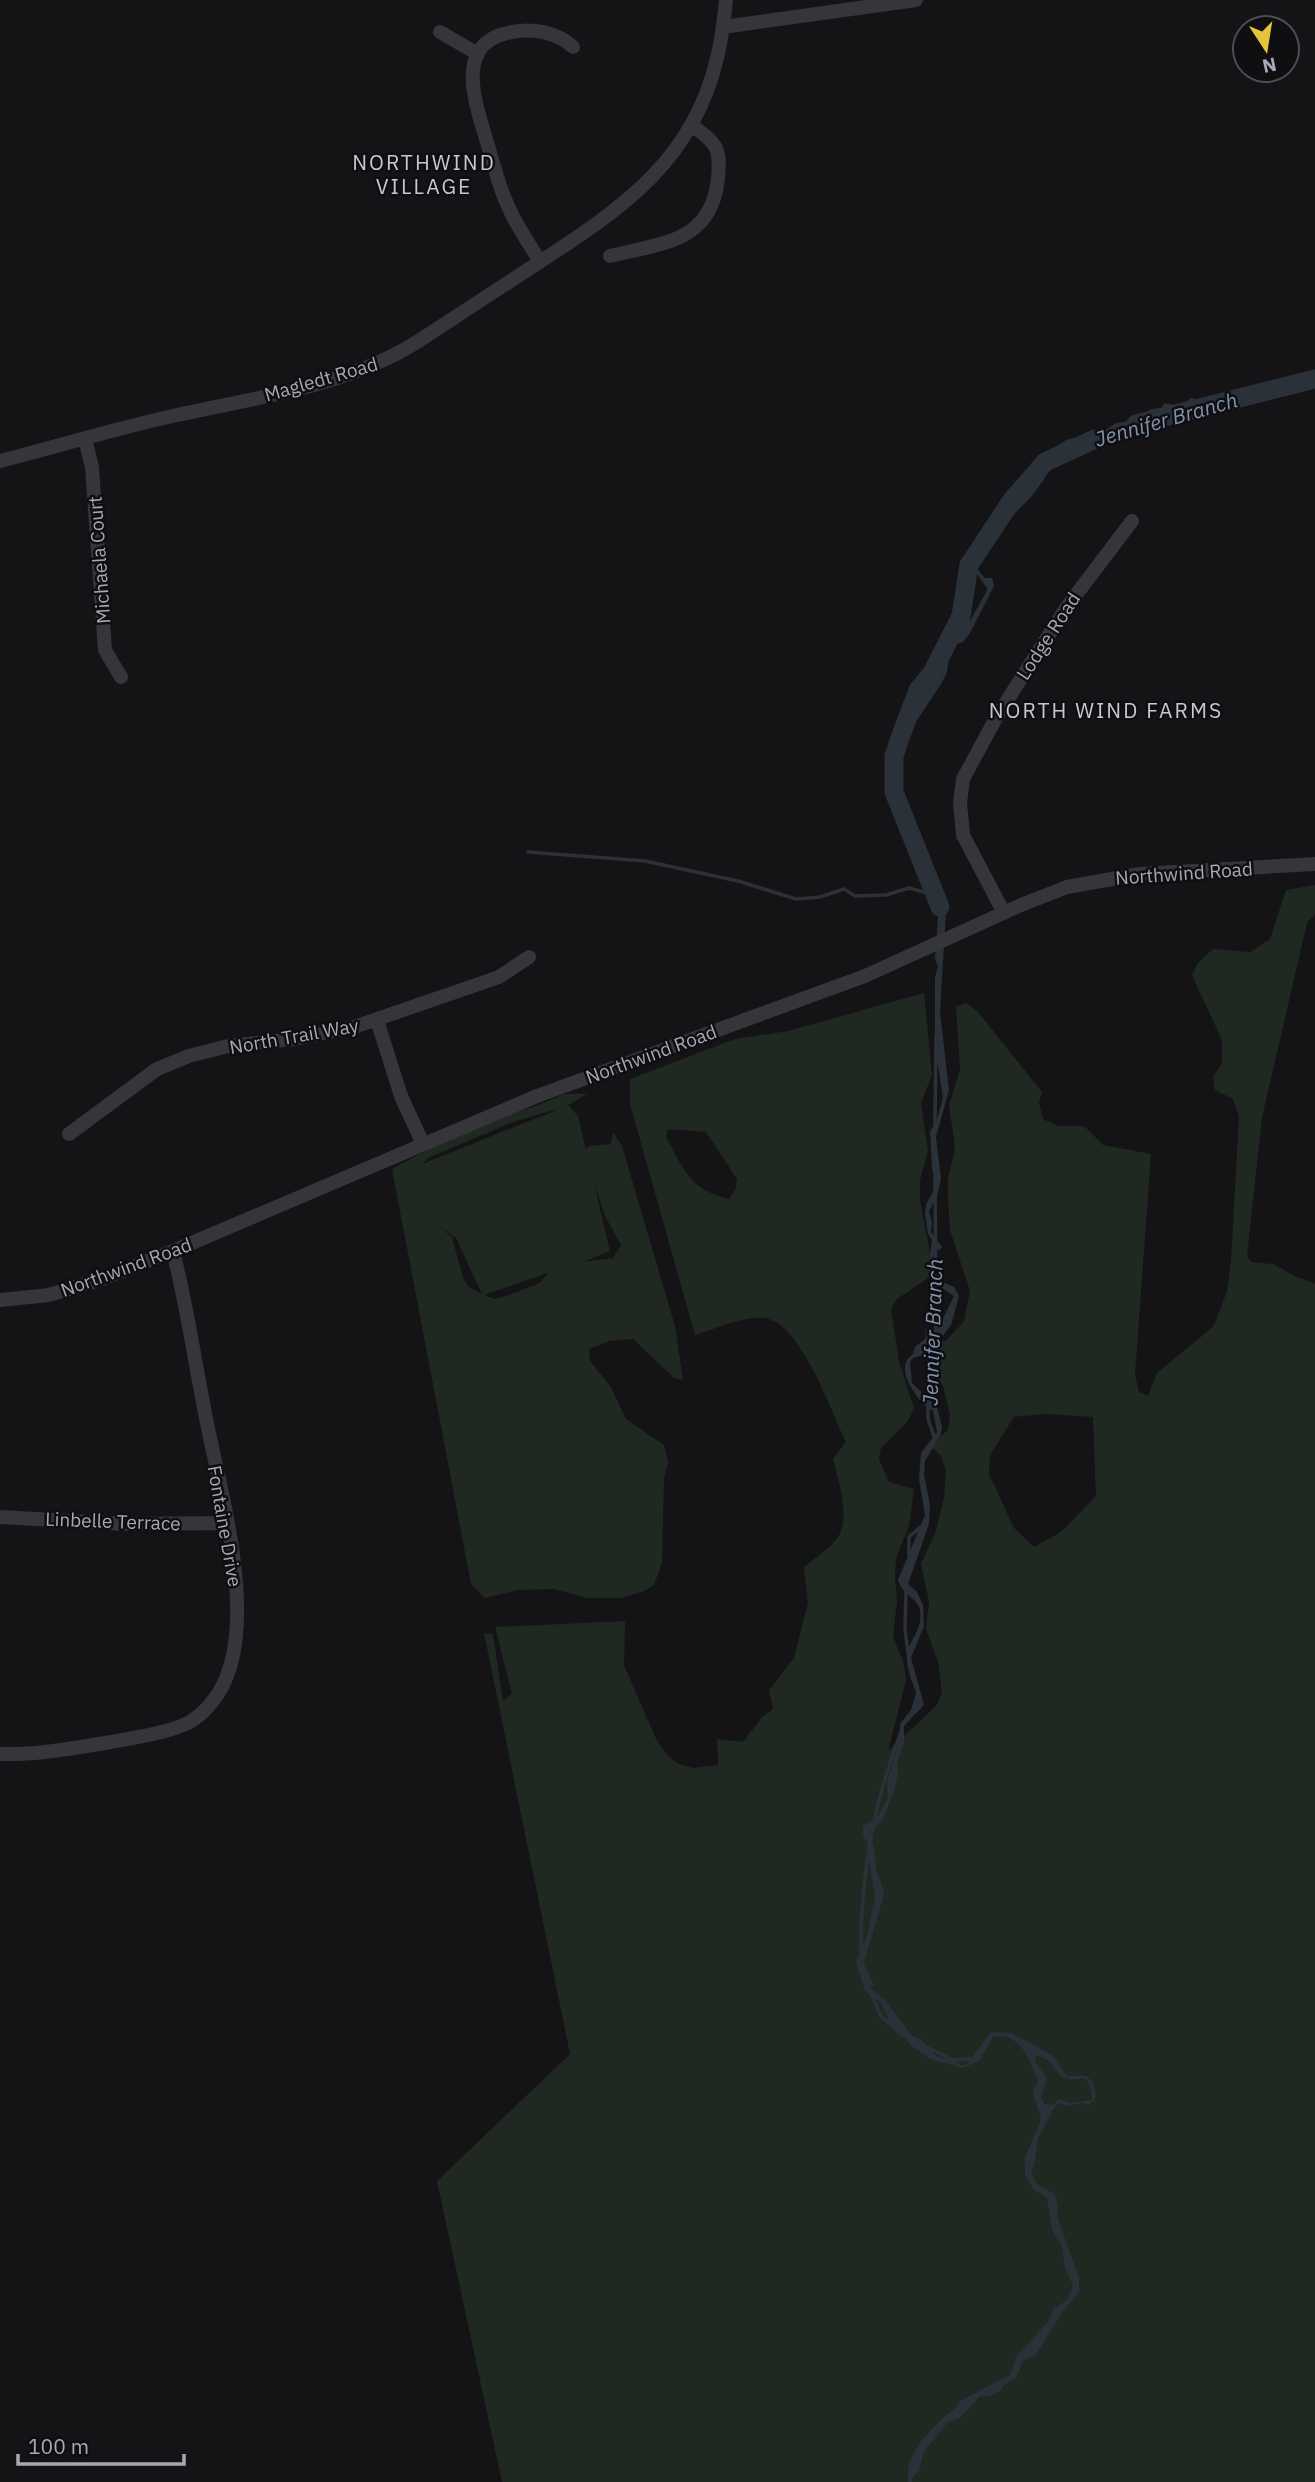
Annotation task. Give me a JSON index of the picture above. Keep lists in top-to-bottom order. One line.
{"streets":{"street":["Magledt Road","Michaela Court","Lodge Road","Northwind Road","North Trail Way","Linbelle Terrace","Fontaine Drive"]},"crossings":[["Magledt Road","Michaela Court"],["Lodge Road","Northwind Road"],["Northwind Road","Fontaine Drive"],["Linbelle Terrace","Fontaine Drive"]],"districts":["NORTHWIND VILLAGE","NORTH WIND FARMS"],"water":["Jennifer Branch"],"scale_bar":"100 m","north":"bottom"}
